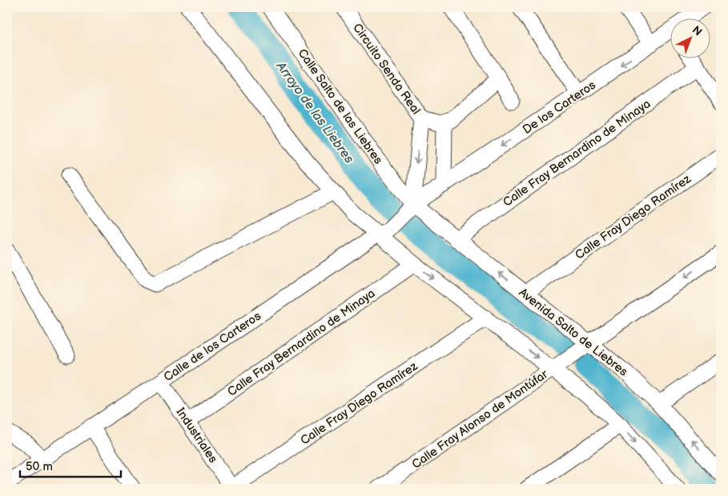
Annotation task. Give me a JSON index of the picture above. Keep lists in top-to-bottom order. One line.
{"streets":{"street":["Circuito Senda Real","Calle Salto de las Liebres","De los Carteros","Calle Fray Bernardino de Minaya","Calle Fray Diego Ramírez","Avenida Salto de Liebres","Calle de los Carteros","Calle Fray Alonso de Montúfar","Industriales"]},"crossings":[["Circuito Senda Real","Calle Salto de las Liebres"],["Circuito Senda Real","De los Carteros"],["Circuito Senda Real","Avenida Salto de Liebres"],["Circuito Senda Real","Calle de los Carteros"],["Calle Salto de las Liebres","De los Carteros"],["Calle Salto de las Liebres","Avenida Salto de Liebres"],["Calle Salto de las Liebres","Calle de los Carteros"],["De los Carteros","Avenida Salto de Liebres"],["De los Carteros","Calle de los Carteros"],["Calle Fray Bernardino de Minaya","Avenida Salto de Liebres"],["Calle Fray Bernardino de Minaya","Industriales"],["Calle Fray Diego Ramírez","Avenida Salto de Liebres"],["Calle Fray Diego Ramírez","Industriales"],["Avenida Salto de Liebres","Calle de los Carteros"],["Avenida Salto de Liebres","Calle Fray Alonso de Montúfar"],["Calle de los Carteros","Industriales"]],"one_way":["De los Carteros"],"water":["Arroyo de las Liebres"],"scale_bar":"50 m","north":"top right"}
